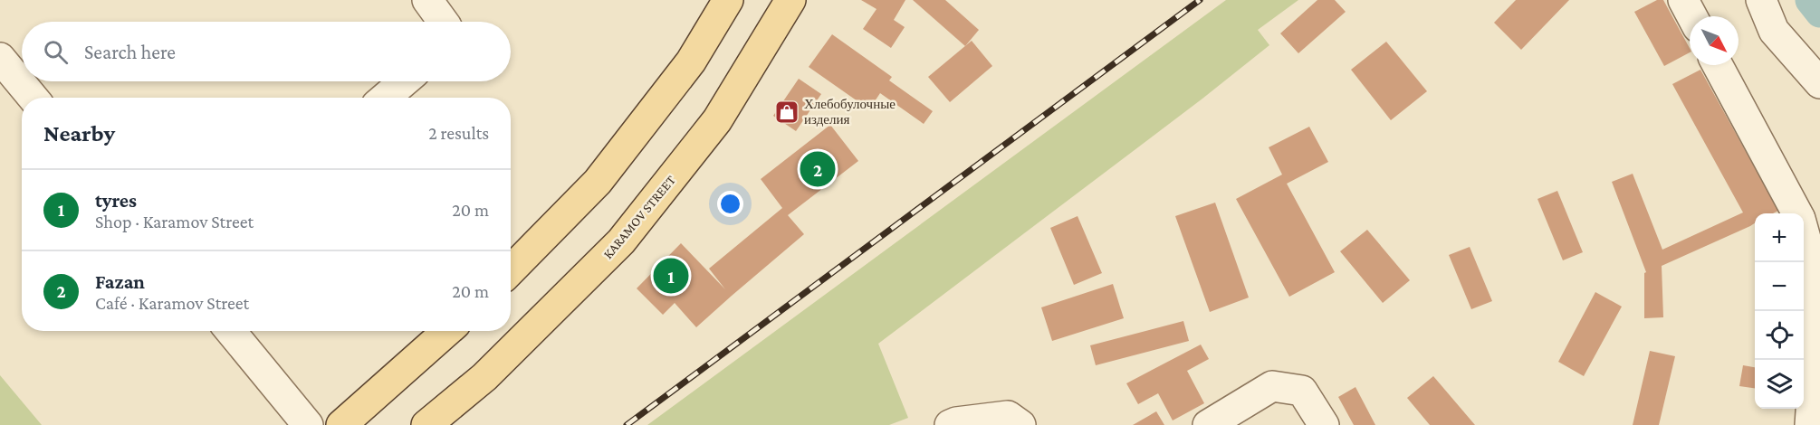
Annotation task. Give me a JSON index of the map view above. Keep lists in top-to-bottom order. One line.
{"streets":{"main road":["KARAMOV STREET"]},"places":{"shop":["Хлебобулочные изделия"]},"north":"bottom right","page":{"search":"Search here","heading":["Nearby","2 results"],"pins":["2","1"],"list":[{"mark":"1","name":"tyres","note":"Shop · Karamov Street","value":"20 m"},{"mark":"2","name":"Fazan","note":"Café · Karamov Street","value":"20 m"}],"map_buttons":["+","−"]}}
